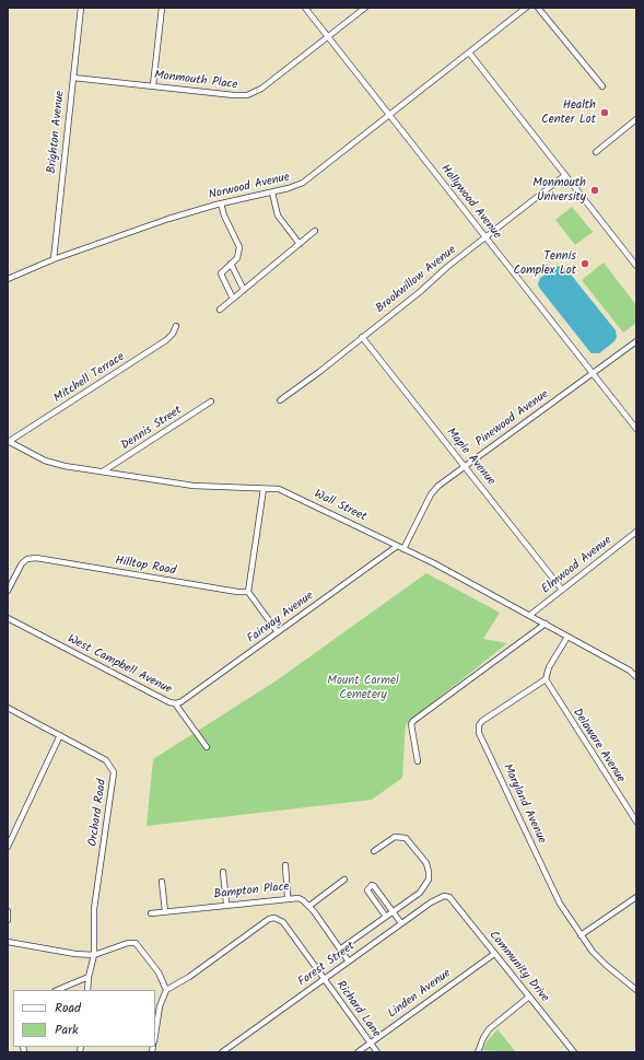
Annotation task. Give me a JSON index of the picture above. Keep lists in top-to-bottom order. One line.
{"streets":{"street":["Monmouth Place","Brighton Avenue","Norwood Avenue","Hollywood Avenue","Brookwillow Avenue","Mitchell Terrace","Pinewood Avenue","Dennis Street","Maple Avenue","Wall Street","Elmwood Avenue","Hilltop Road","Fairway Avenue","West Campbell Avenue","Delaware Avenue","Maryland Avenue","Orchard Road","Bampton Place","Forest Street","Community Drive","Linden Avenue","Richard Lane"]},"crossings":[["Monmouth Place","Brighton Avenue"],["Monmouth Place","Hollywood Avenue"],["Brighton Avenue","Norwood Avenue"],["Norwood Avenue","Hollywood Avenue"],["Hollywood Avenue","Brookwillow Avenue"],["Hollywood Avenue","Pinewood Avenue"],["Brookwillow Avenue","Maple Avenue"],["Mitchell Terrace","Wall Street"],["Pinewood Avenue","Maple Avenue"],["Pinewood Avenue","Wall Street"],["Dennis Street","Wall Street"],["Maple Avenue","Elmwood Avenue"],["Wall Street","Elmwood Avenue"],["Wall Street","Fairway Avenue"],["Fairway Avenue","West Campbell Avenue"],["Delaware Avenue","Maryland Avenue"],["Bampton Place","Forest Street"],["Forest Street","Community Drive"],["Forest Street","Richard Lane"],["Community Drive","Linden Avenue"],["Linden Avenue","Richard Lane"]],"parks":["Mount Carmel Cemetery"],"places":["Health Center Lot","Monmouth University","Tennis Complex Lot"],"legend":["Road","Park"]}
